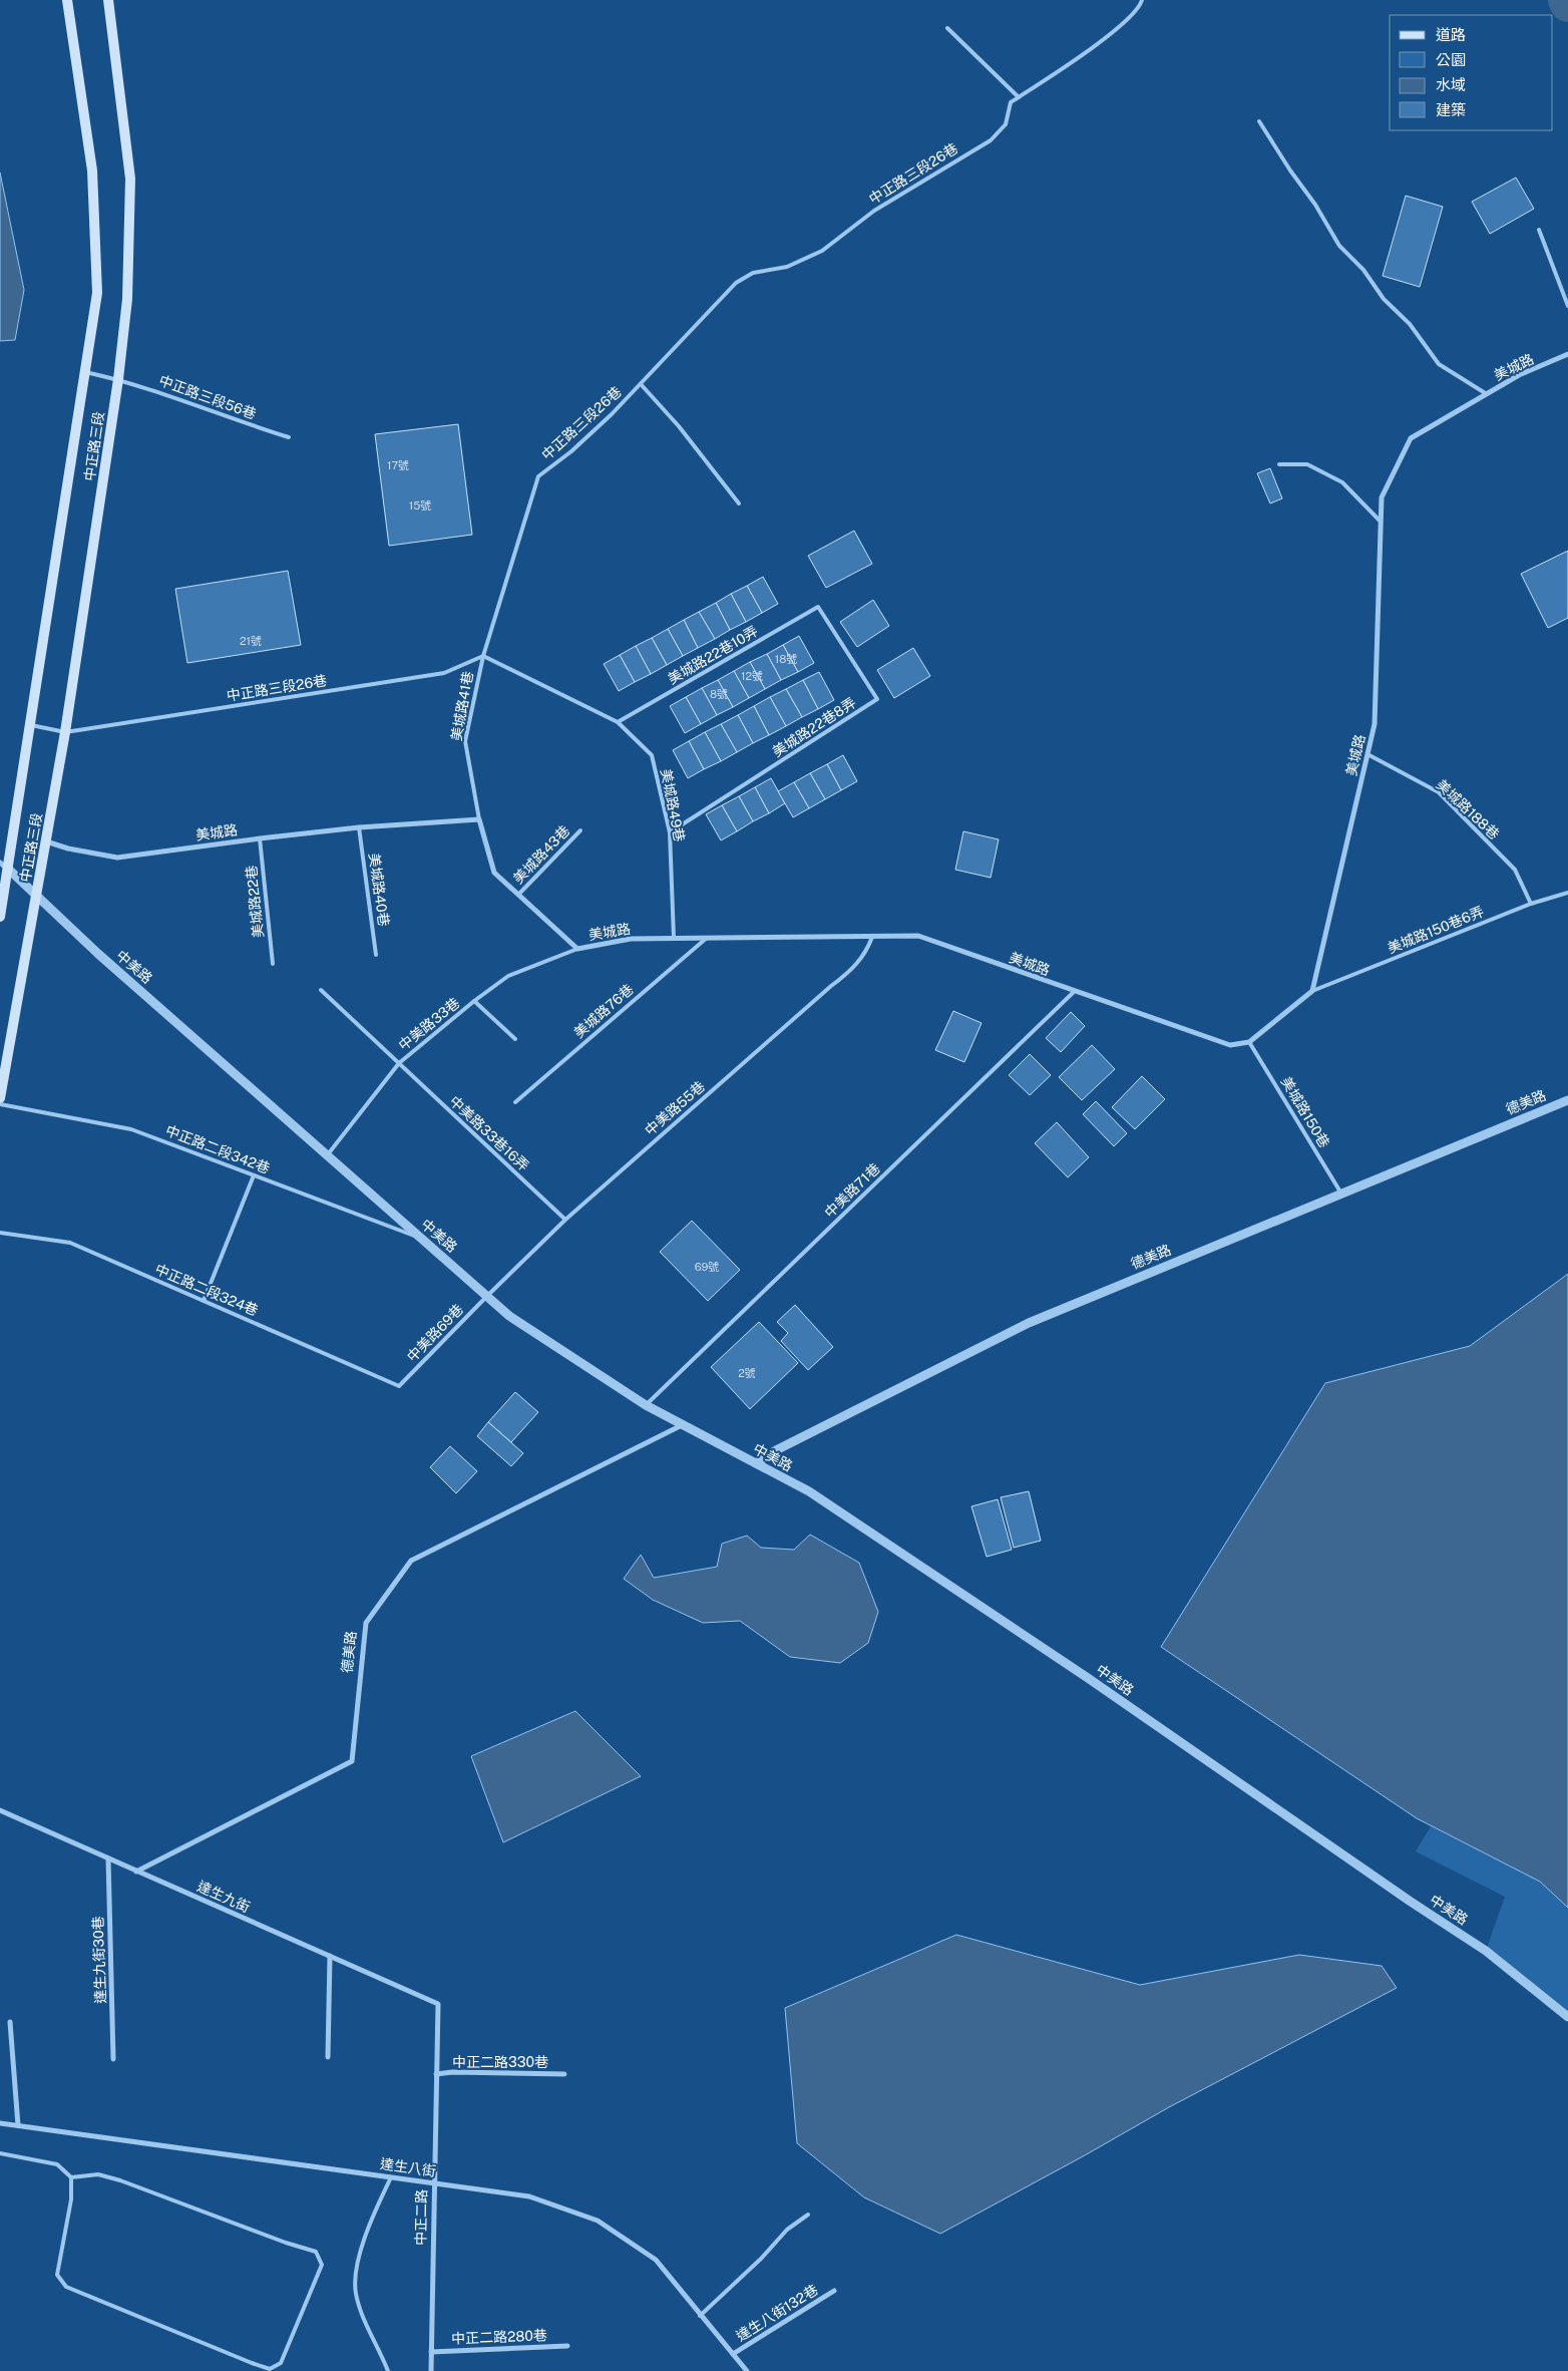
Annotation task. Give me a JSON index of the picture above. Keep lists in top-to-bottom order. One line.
{"streets":{"main road":["中正路三段"],"street":["美城路","中美路","德美路","達生九街","達生九街30巷","中正二路330巷","達生八街","中正二路","達生八街132巷","中正二路280巷"],"lane":["中正路三段26巷","中正路三段56巷","美城路22巷10弄","美城路41巷","美城路22巷8弄","美城路49巷","美城路188巷","美城路43巷","美城路40巷","美城路22巷","美城路150巷6弄","美城路76巷","中美路33巷","中美路55巷","美城路150巷","中美路33巷16弄","中正路二段342巷","中美路71巷","中正路二段324巷","中美路69巷"]},"crossings":[["中正路三段26巷","中正路三段"],["中正路三段26巷","美城路41巷"],["中正路三段26巷","美城路49巷"],["美城路","中正路三段"],["美城路","美城路41巷"],["美城路","美城路49巷"],["美城路","美城路188巷"],["美城路","美城路43巷"],["美城路","美城路40巷"],["美城路","美城路22巷"],["美城路","美城路150巷6弄"],["美城路","美城路76巷"],["美城路","中美路33巷"],["美城路","中美路55巷"],["美城路","美城路150巷"],["美城路","中美路71巷"],["中正路三段56巷","中正路三段"],["中正路三段","中美路"],["美城路22巷10弄","美城路22巷8弄"],["美城路22巷10弄","美城路49巷"],["美城路41巷","美城路49巷"],["美城路22巷8弄","美城路49巷"],["美城路188巷","美城路150巷6弄"],["中美路","中美路33巷"],["中美路","德美路"],["中美路","中美路55巷"],["中美路","中正路二段342巷"],["中美路","中美路71巷"],["中美路","中美路69巷"],["中美路33巷","中美路33巷16弄"],["德美路","美城路150巷"],["德美路","達生九街"],["中美路55巷","中美路33巷16弄"],["中美路55巷","中美路69巷"],["中正路二段324巷","中美路69巷"],["達生九街","達生九街30巷"],["達生九街","中正二路"],["中正二路330巷","中正二路"],["達生八街","中正二路"],["達生八街","達生八街132巷"],["中正二路","中正二路280巷"]],"house_numbers":["17號","15號","21號","18號","12號","8號","69號","2號"],"legend":["道路","公園","水域","建築"]}
